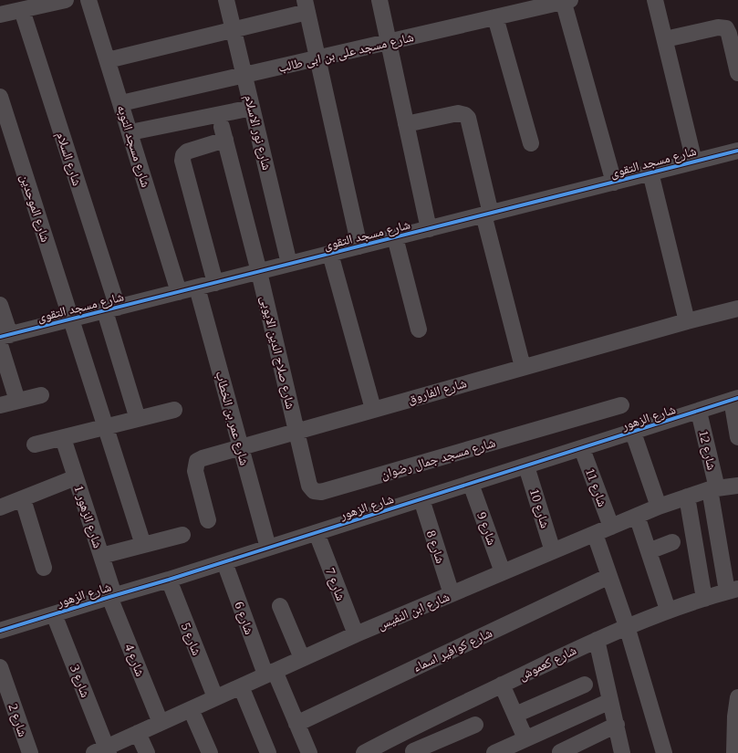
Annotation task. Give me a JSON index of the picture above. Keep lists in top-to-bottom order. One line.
{"streets":{"street":["شارع مسجد على بن ابى طالب","شارع نور الاسلام","شارع مسجد التوبه","شارع السلام","شارع مسجد التقوى","شارع الموحدين","شارع صلاح الدين الايوبى","شارع الفاروق","شارع الزهور","شارع عمر بن الخطاب","شارع 12","شارع مسجد جمال رضوان","شارع 11","شارع 10","شارع الزهور 1","شارع 9","شارع 8","شارع 7","شارع ابن النفيس","شارع 6","شارع 5","شارع كوافير اسماء","شارع 4","شارع كعموش","شارع 3","شارع 2"]},"crossings":[["شارع مسجد على بن ابى طالب","شارع نور الاسلام"],["شارع مسجد على بن ابى طالب","شارع مسجد التوبه"],["شارع نور الاسلام","شارع مسجد التقوى"],["شارع مسجد التوبه","شارع مسجد التقوى"],["شارع السلام","شارع مسجد التقوى"],["شارع مسجد التقوى","شارع الموحدين"],["شارع مسجد التقوى","شارع صلاح الدين الايوبى"],["شارع مسجد التقوى","شارع عمر بن الخطاب"],["شارع صلاح الدين الايوبى","شارع الفاروق"],["شارع صلاح الدين الايوبى","شارع مسجد جمال رضوان"],["شارع الفاروق","شارع عمر بن الخطاب"],["شارع الفاروق","شارع مسجد جمال رضوان"],["شارع الزهور","شارع عمر بن الخطاب"],["شارع الزهور","شارع 12"],["شارع الزهور","شارع 11"],["شارع الزهور","شارع 10"],["شارع الزهور","شارع الزهور 1"],["شارع الزهور","شارع 9"],["شارع الزهور","شارع 8"],["شارع الزهور","شارع 7"],["شارع الزهور","شارع 6"],["شارع الزهور","شارع 5"],["شارع الزهور","شارع 4"],["شارع الزهور","شارع 3"],["شارع 12","شارع ابن النفيس"],["شارع 12","شارع كعموش"],["شارع 11","شارع ابن النفيس"],["شارع 10","شارع ابن النفيس"],["شارع الزهور 1","شارع 4"],["شارع 9","شارع ابن النفيس"],["شارع 8","شارع ابن النفيس"],["شارع 7","شارع ابن النفيس"],["شارع ابن النفيس","شارع 6"],["شارع ابن النفيس","شارع 5"],["شارع ابن النفيس","شارع 4"],["شارع ابن النفيس","شارع 3"],["شارع 6","شارع كوافير اسماء"]]}
